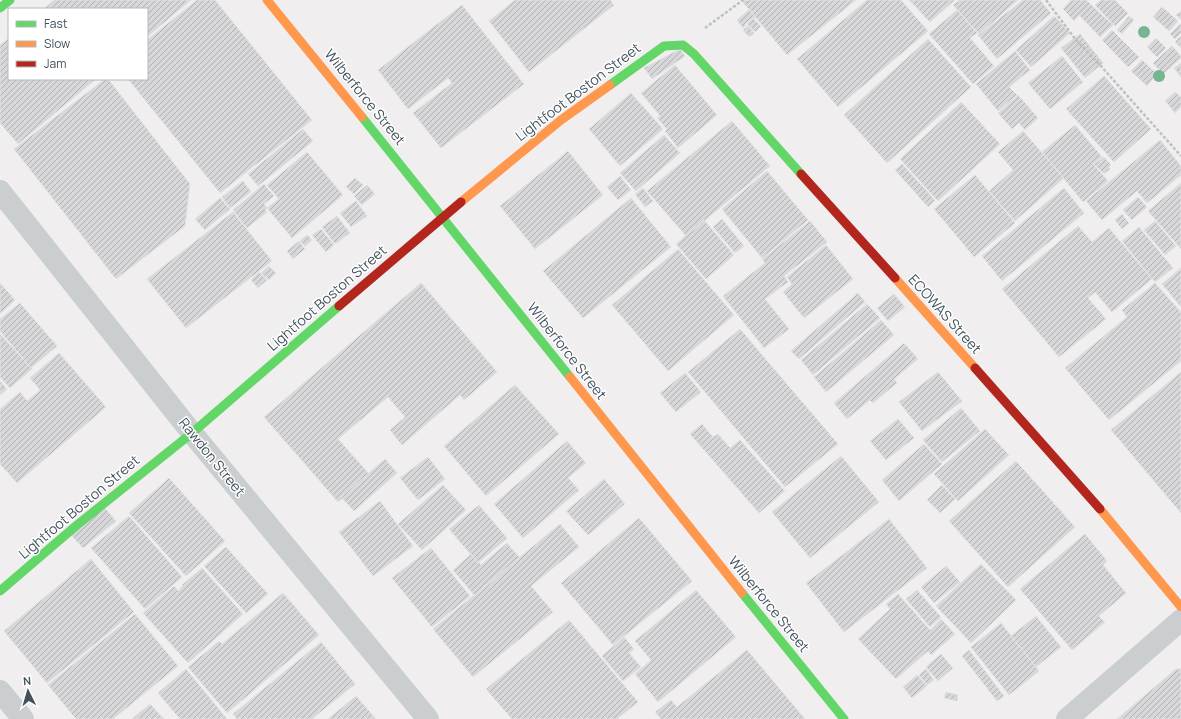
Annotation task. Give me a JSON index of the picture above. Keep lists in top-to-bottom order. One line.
{"streets":{"street":["Lightfoot Boston Street","Wilberforce Street","ECOWAS Street","Rawdon Street"]},"crossings":[["Lightfoot Boston Street","Wilberforce Street"],["Lightfoot Boston Street","ECOWAS Street"],["Lightfoot Boston Street","Rawdon Street"]],"legend":["Fast","Slow","Jam"],"north":"top"}
